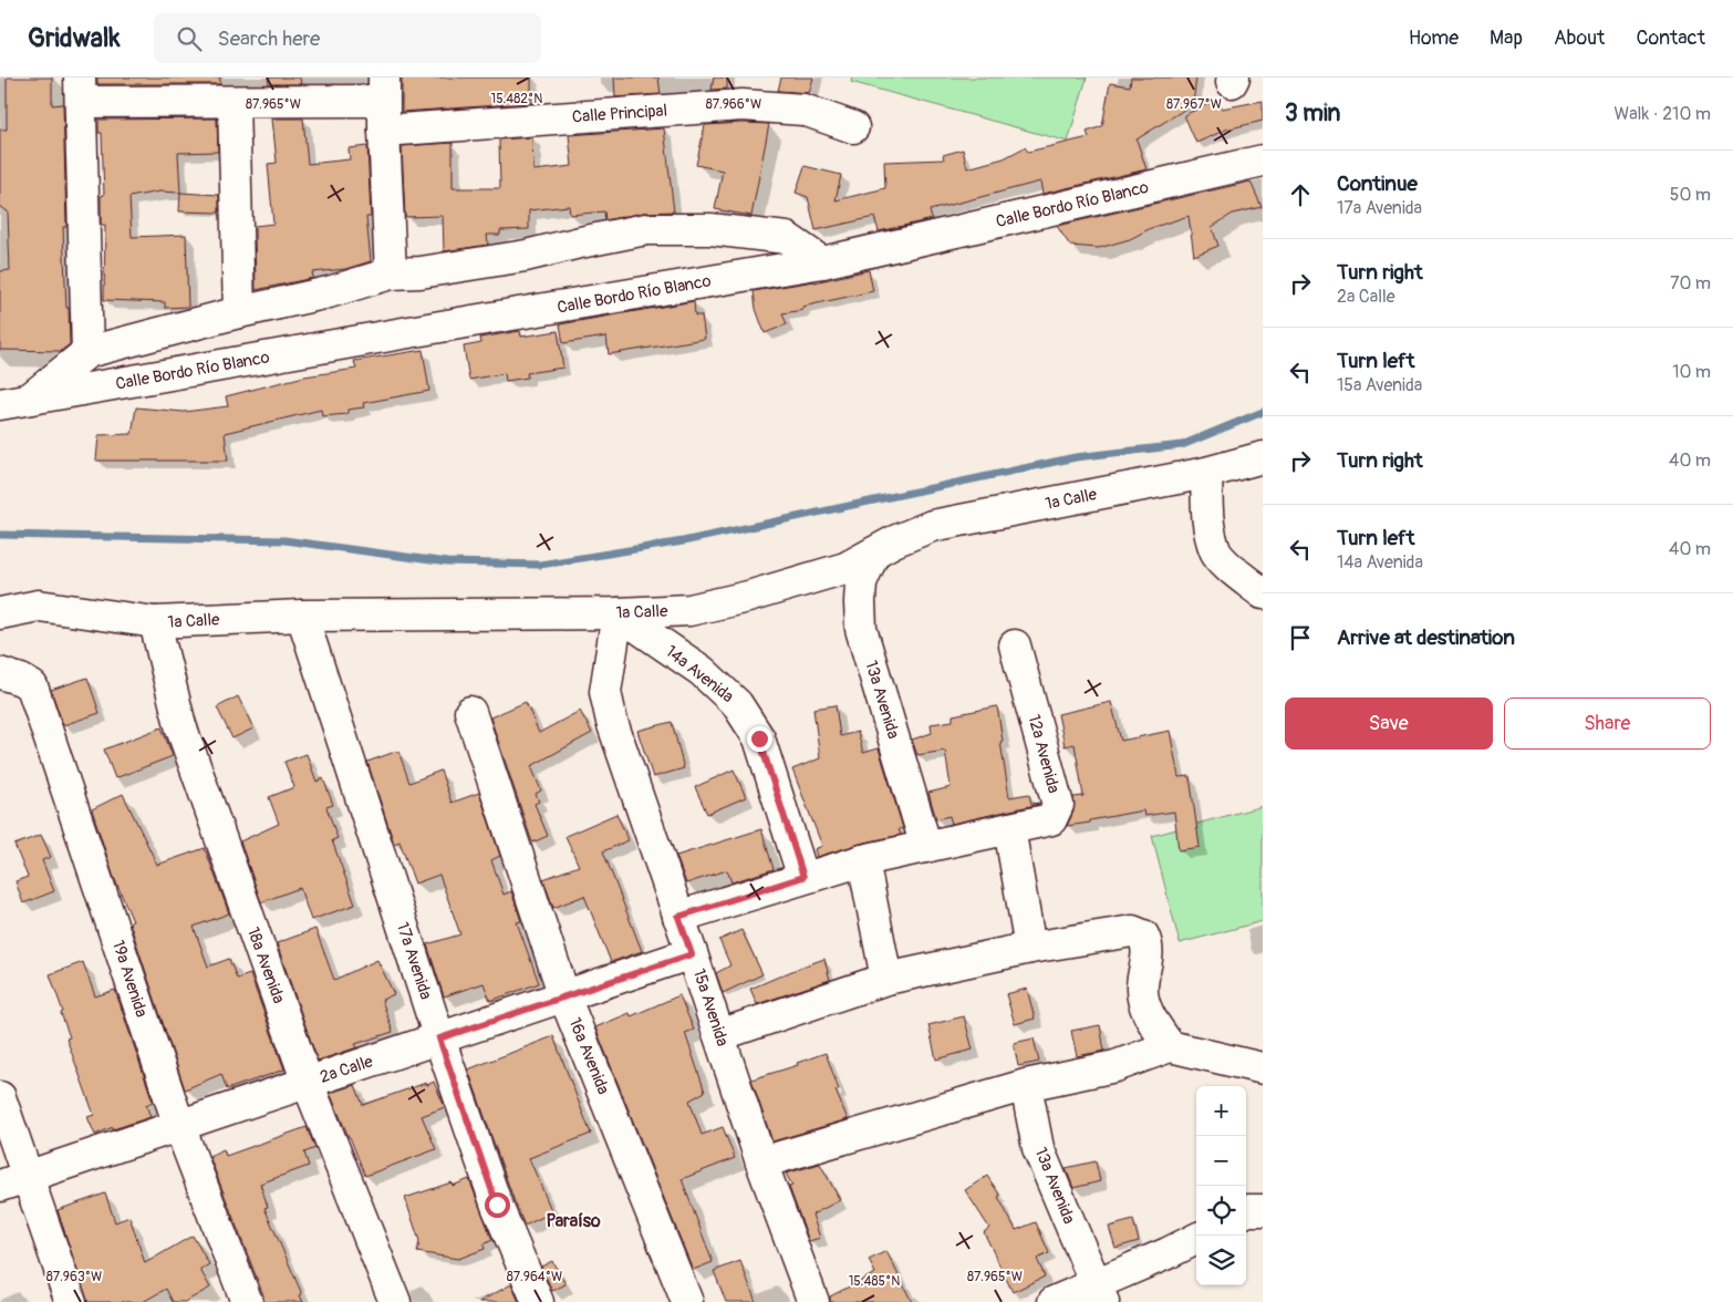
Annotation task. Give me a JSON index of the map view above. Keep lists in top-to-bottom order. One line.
{"streets":{"street":["Calle Principal","Calle Bordo Río Blanco","1a Calle","14a Avenida","13a Avenida","12a Avenida","17a Avenida","18a Avenida","19a Avenida","15a Avenida","16a Avenida","2a Calle"]},"crossings":[["1a Calle","14a Avenida"],["1a Calle","13a Avenida"],["1a Calle","17a Avenida"],["1a Calle","18a Avenida"],["1a Calle","15a Avenida"],["14a Avenida","15a Avenida"],["17a Avenida","2a Calle"],["18a Avenida","2a Calle"],["19a Avenida","2a Calle"],["15a Avenida","2a Calle"],["16a Avenida","2a Calle"]],"districts":["Paraíso"],"page":{"header":"Gridwalk","search":"Search here","nav":["Home","Map","About","Contact"],"heading":["3 min","Walk · 210 m"],"list":[["Continue","17a Avenida","50 m"],["Turn right","2a Calle","70 m"],["Turn left","15a Avenida","10 m"],["Turn right","40 m"],["Turn left","14a Avenida","40 m"],"Arrive at destination"],"buttons":["Save","Share"],"map_buttons":["+","−"]},"coordinates":["15.482°N","87.965°W","87.966°W","87.967°W","87.963°W","87.964°W","15.485°N"]}
